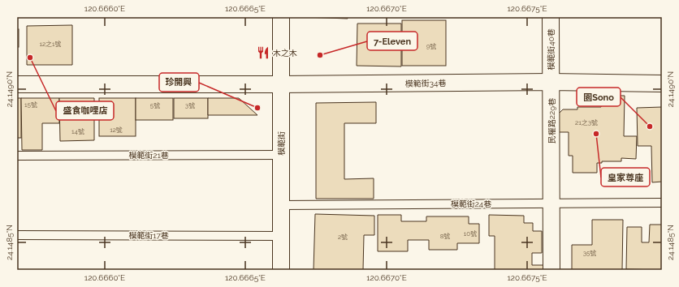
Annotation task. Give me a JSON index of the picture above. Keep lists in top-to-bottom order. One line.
{"streets":{"street":["模範街40巷","模範街34巷","民權路229巷","模範街"],"lane":["模範街21巷","模範街24巷","模範街17巷"]},"crossings":[["模範街40巷","模範街34巷"],["模範街40巷","民權路229巷"],["模範街34巷","民權路229巷"],["模範街34巷","模範街"],["民權路229巷","模範街24巷"],["模範街","模範街21巷"],["模範街","模範街24巷"],["模範街","模範街17巷"]],"places":{"restaurant":["木之木"],"other":["7-Eleven","盛食咖哩店","珍開興","園Sono","皇家尊座"]},"house_numbers":["12之1號","9號","15號","5號","3號","21之3號","12號","14號","10號","8號","2號","35號"],"coordinates":["120.6660°E","120.6665°E","120.6670°E","120.6675°E","24.1490°N","24.1485°N"]}
